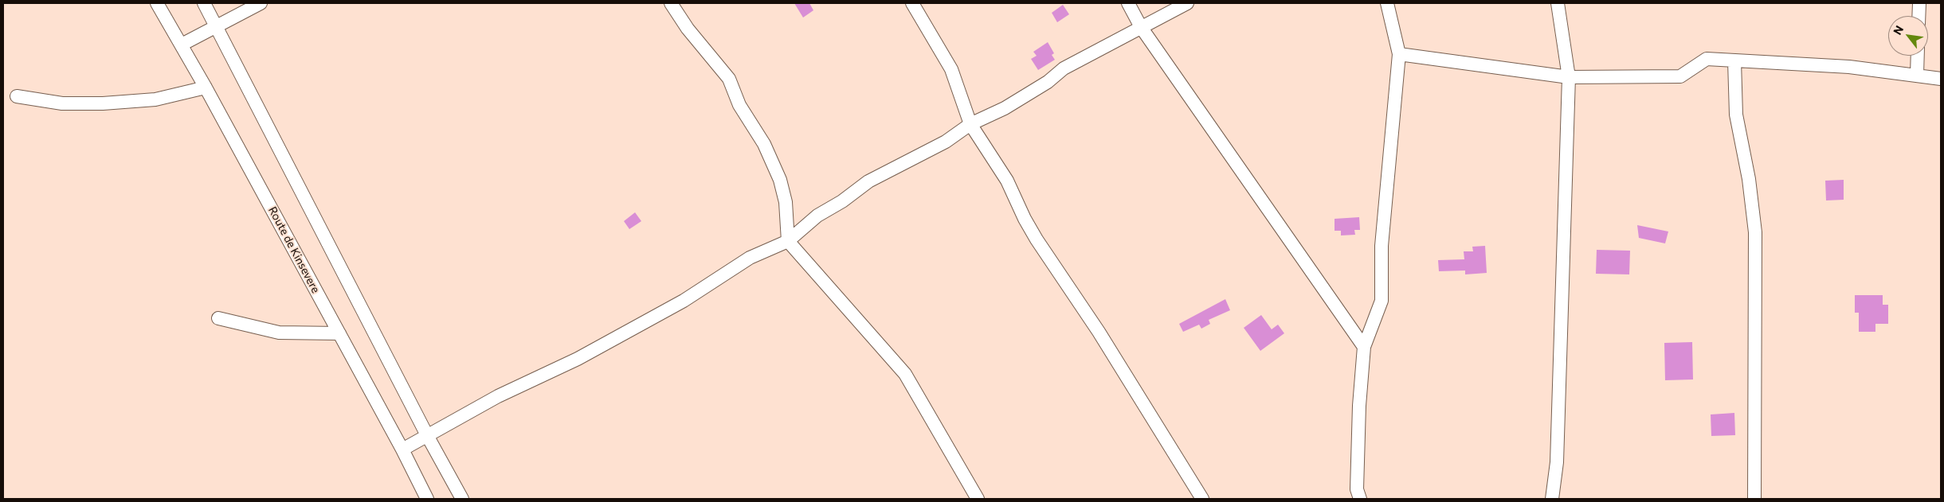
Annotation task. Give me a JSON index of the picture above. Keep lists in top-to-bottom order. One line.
{"streets":{"street":["Route de Kinsevere"]},"north":"top left"}
